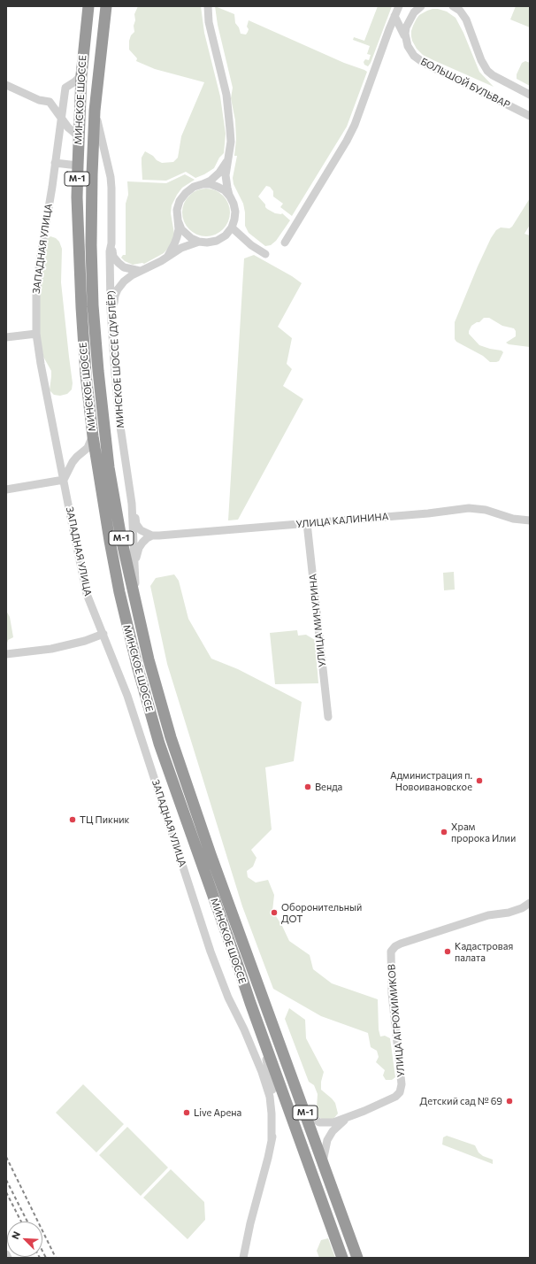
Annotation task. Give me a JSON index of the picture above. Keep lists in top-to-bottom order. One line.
{"streets":{"highway":["МИНСКОЕ ШОССЕ","М-1"],"street":["БОЛЬШОЙ БУЛЬВАР","ЗАПАДНАЯ УЛИЦА","МИНСКОЕ ШОССЕ (ДУБЛЁР)","УЛИЦА КАЛИНИНА","УЛИЦА МИЧУРИНА","УЛИЦА АГРОХИМИКОВ"]},"crossings":[["МИНСКОЕ ШОССЕ","М-1"],["МИНСКОЕ ШОССЕ","ЗАПАДНАЯ УЛИЦА"],["МИНСКОЕ ШОССЕ","МИНСКОЕ ШОССЕ (ДУБЛЁР)"],["МИНСКОЕ ШОССЕ","УЛИЦА АГРОХИМИКОВ"],["М-1","МИНСКОЕ ШОССЕ (ДУБЛЁР)"],["УЛИЦА КАЛИНИНА","УЛИЦА МИЧУРИНА"]],"places":["Администрация п. Новоивановское","Венда","ТЦ Пикник","Храм пророка Илии","Оборонительный ДОТ","Кадастровая палата","Детский сад № 69","Live Арена"],"north":"top left"}
